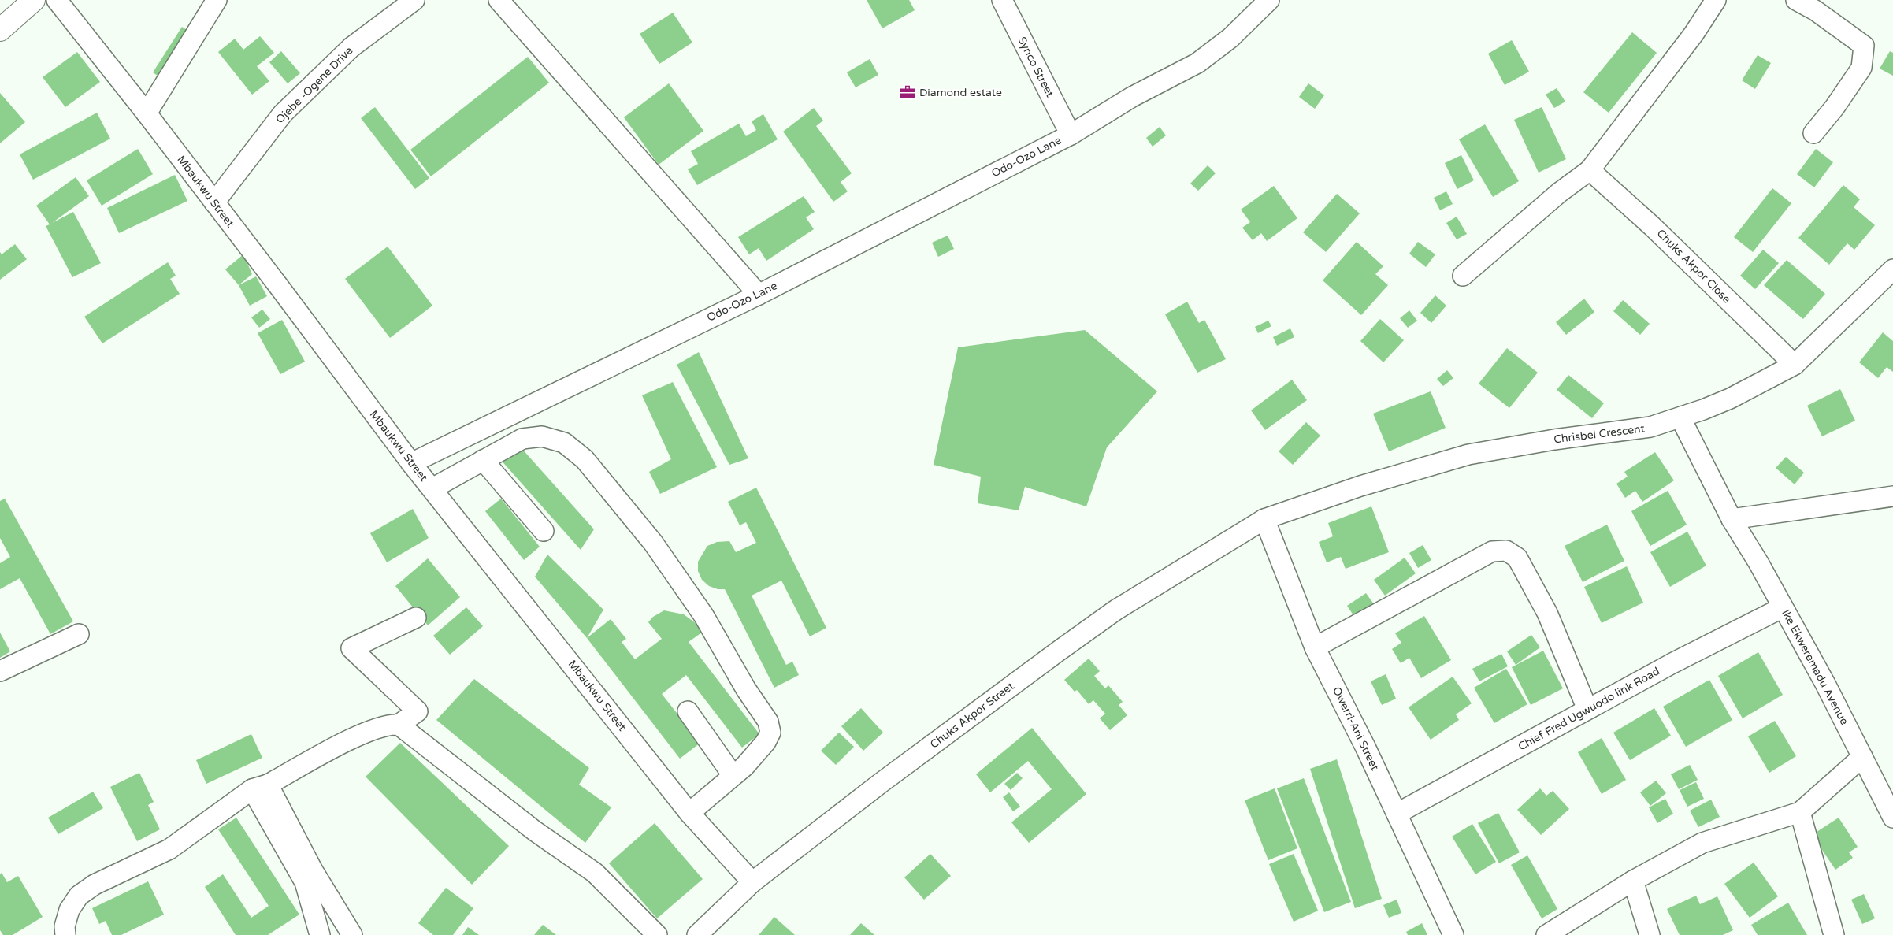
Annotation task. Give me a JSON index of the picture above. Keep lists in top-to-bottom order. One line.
{"streets":{"street":["Synco Street","Ojebe -Ogene Drive","Odo-Ozo Lane","Mbaukwu Street","Chuks Akpor Close","Chrisbel Crescent","Ike Ekweremadu Avenue","Chief Fred Ugwuodo link Road","Chuks Akpor Street","Owerri-Ani Street"]},"crossings":[["Synco Street","Odo-Ozo Lane"],["Ojebe -Ogene Drive","Mbaukwu Street"],["Odo-Ozo Lane","Mbaukwu Street"],["Mbaukwu Street","Chuks Akpor Street"],["Chuks Akpor Close","Chrisbel Crescent"],["Chrisbel Crescent","Ike Ekweremadu Avenue"],["Chrisbel Crescent","Chuks Akpor Street"],["Chrisbel Crescent","Owerri-Ani Street"],["Ike Ekweremadu Avenue","Chief Fred Ugwuodo link Road"],["Chief Fred Ugwuodo link Road","Owerri-Ani Street"],["Chuks Akpor Street","Owerri-Ani Street"]],"places":{"office":["Diamond estate"]}}
